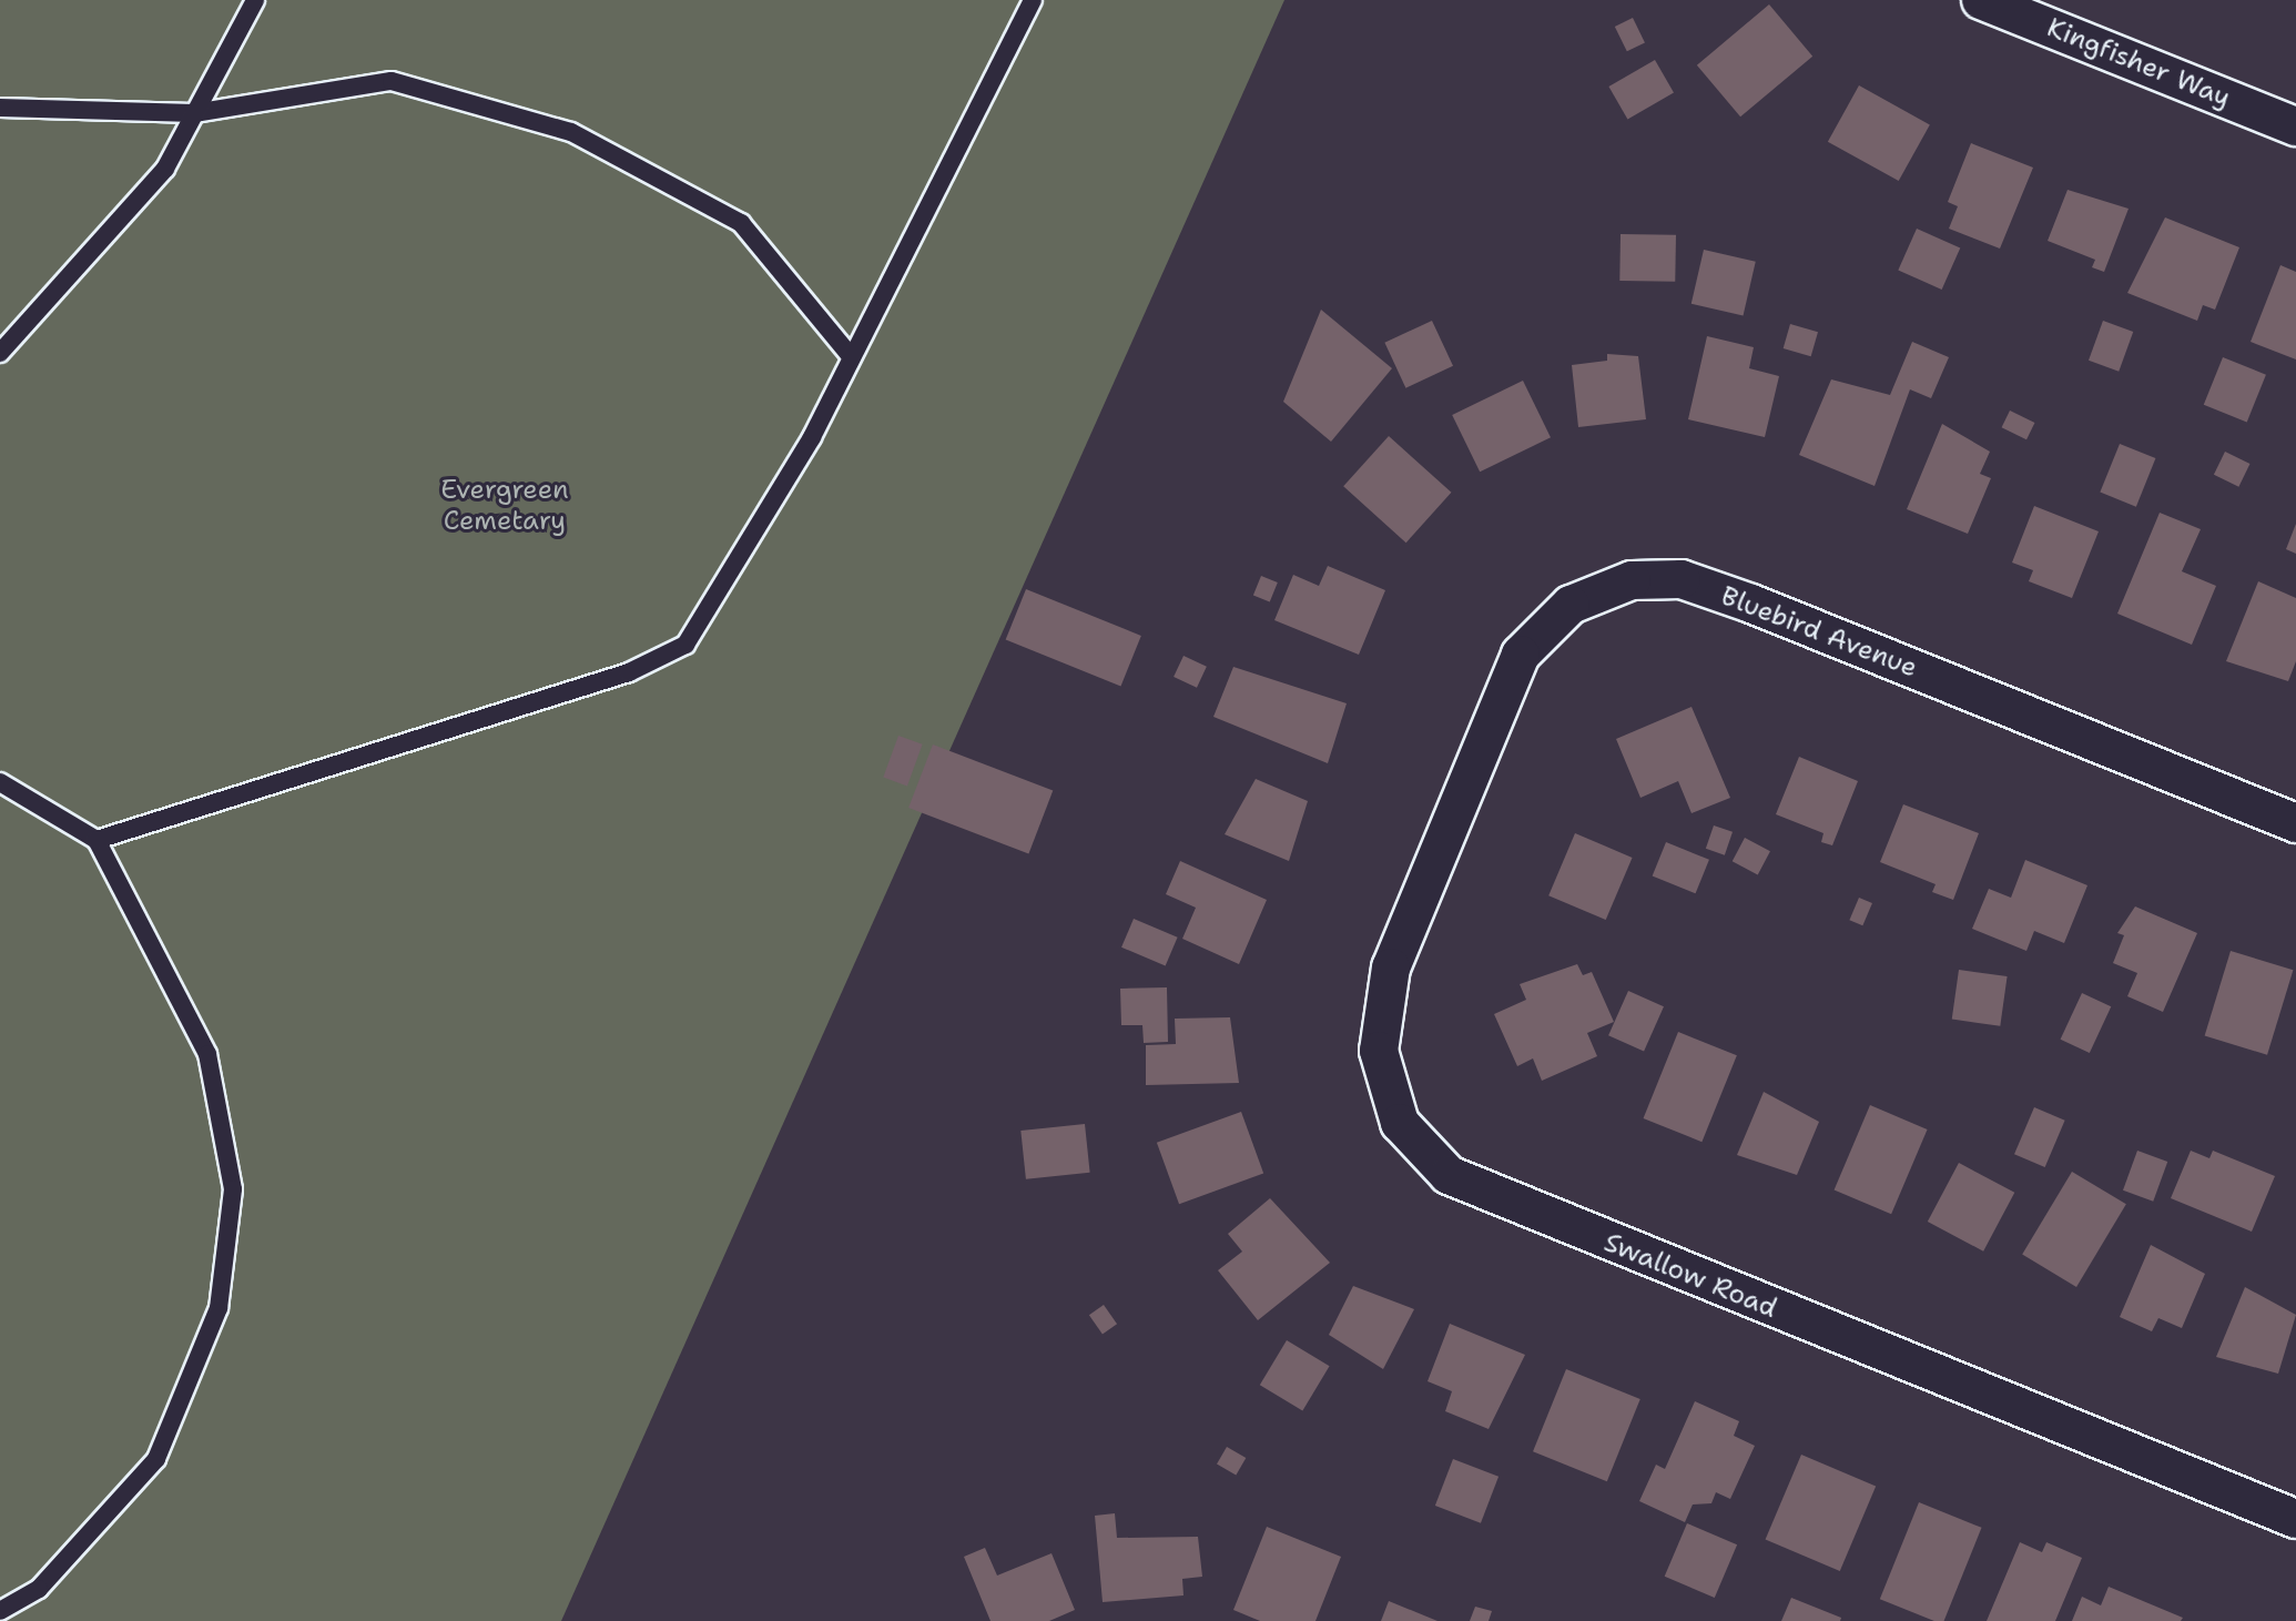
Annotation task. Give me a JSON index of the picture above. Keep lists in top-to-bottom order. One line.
{"streets":{"street":["Kingfisher Way","Bluebird Avenue","Swallow Road"]},"crossings":[["Bluebird Avenue","Swallow Road"]],"parks":["Evergreen Cemetary"]}
